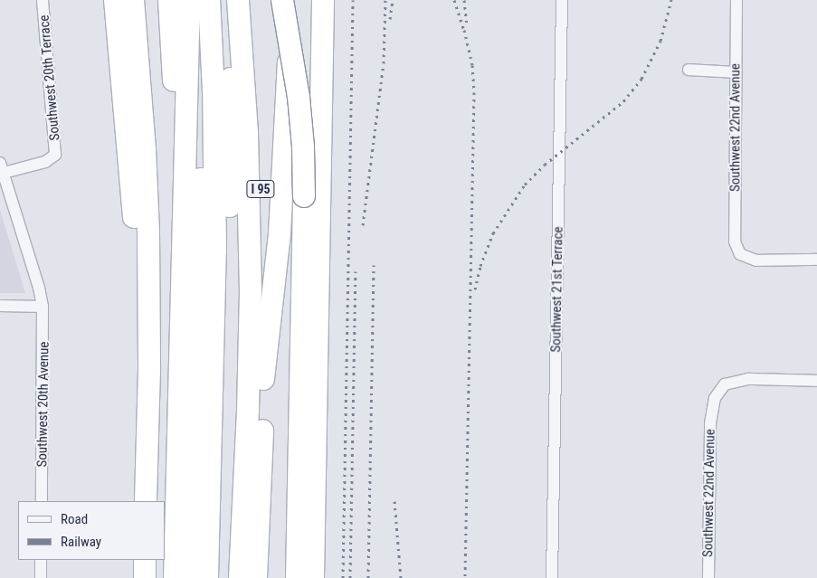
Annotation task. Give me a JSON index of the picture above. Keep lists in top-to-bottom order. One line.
{"streets":{"highway":["I 95"],"street":["Southwest 20th Terrace","Southwest 22nd Avenue","Southwest 21st Terrace","Southwest 20th Avenue"]},"crossings":[["Southwest 20th Terrace","Southwest 20th Avenue"]],"legend":["Road","Railway"]}
